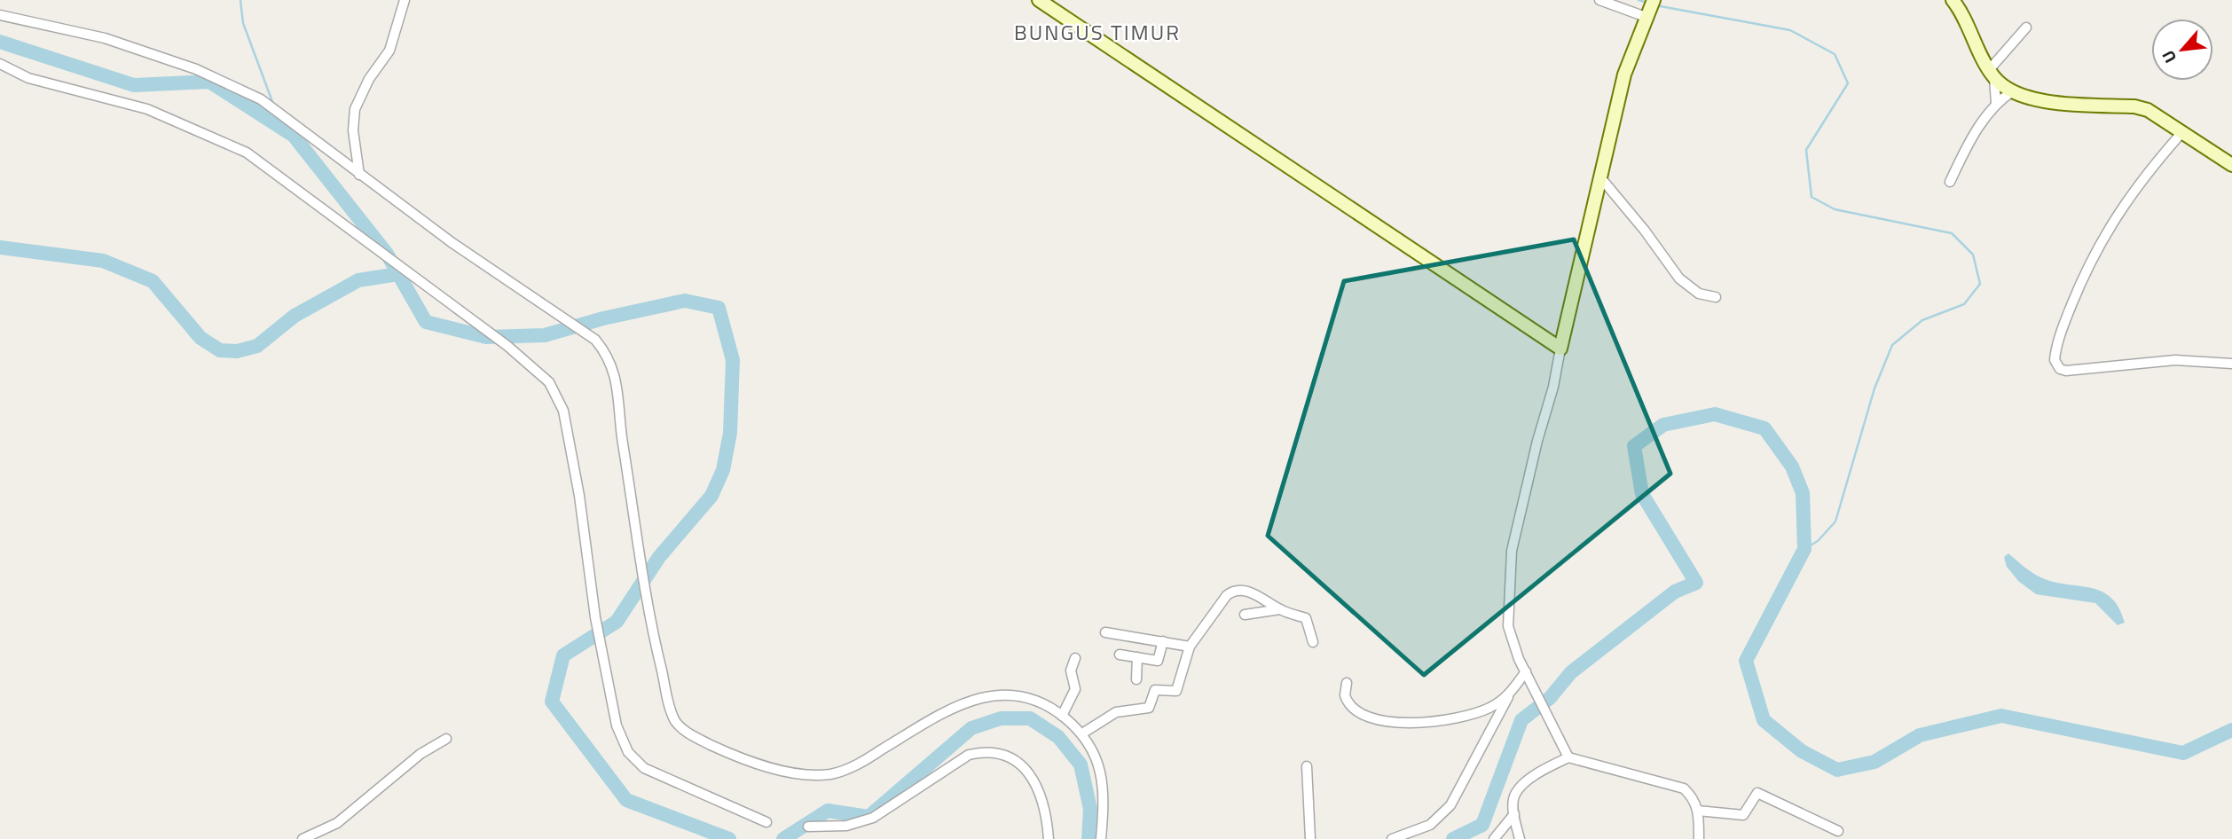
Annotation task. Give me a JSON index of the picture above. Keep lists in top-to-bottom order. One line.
{"districts":["BUNGUS TIMUR"],"north":"bottom left"}
